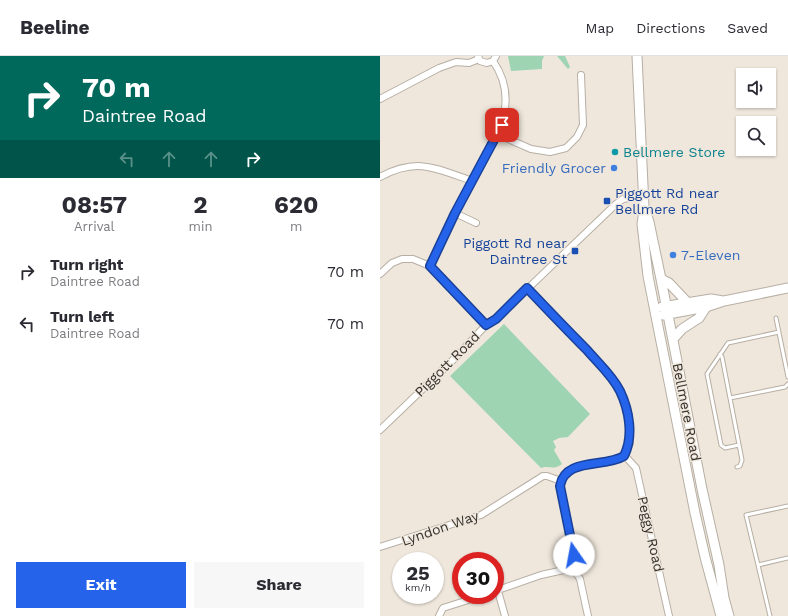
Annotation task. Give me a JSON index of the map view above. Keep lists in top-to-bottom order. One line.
{"streets":{"main road":["Bellmere Road"],"street":["Piggott Road","Lyndon Way","Peggy Road"]},"crossings":[["Piggott Road","Bellmere Road"]],"places":{"other":["Bellmere Store","Friendly Grocer","7-Eleven"],"transit":["Piggott Rd near Bellmere Rd","Piggott Rd near Daintree St"]},"page":{"header":"Beeline","nav":["Map","Directions","Saved"],"turn":["70 m","Daintree Road"],"eta":["08:57","Arrival","2","min","620","m"],"list":[{"name":"Turn right","note":"Daintree Road","value":"70 m"},{"name":"Turn left","note":"Daintree Road","value":"70 m"}],"speed":"25 km/h","limit":"30","buttons":["Exit","Share"]}}
